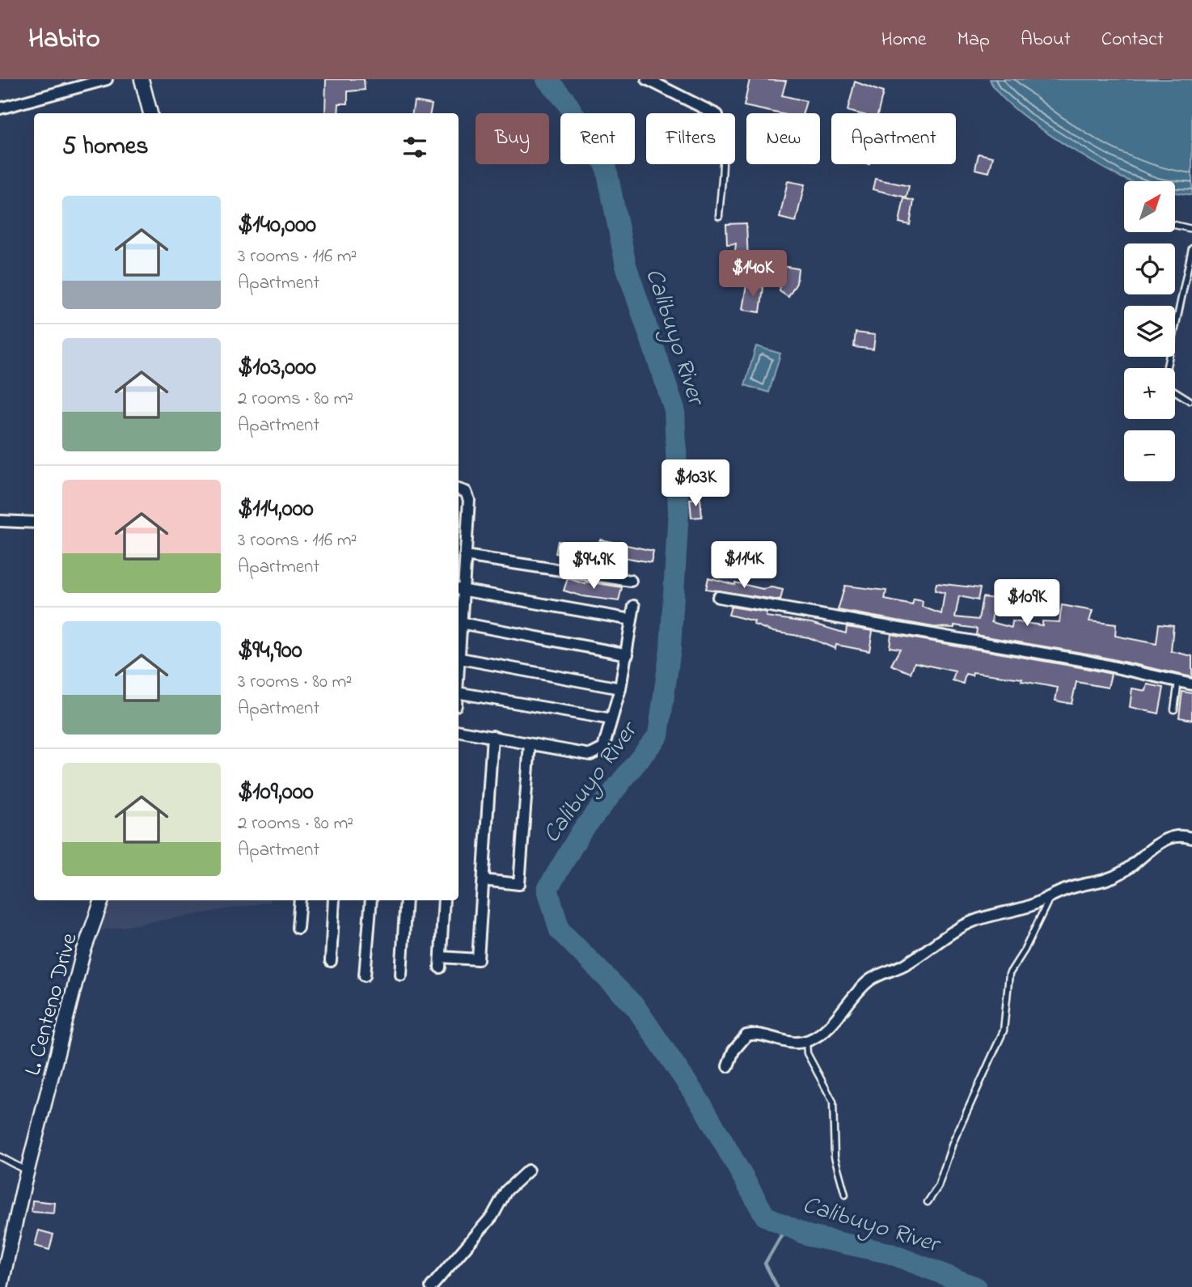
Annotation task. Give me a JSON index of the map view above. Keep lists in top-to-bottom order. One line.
{"streets":{"street":["L. Centeno Drive"]},"water":["Calibuyo River"],"north":"top right","page":{"header":"Habito","nav":["Home","Map","About","Contact"],"chip":["Buy","Rent","Filters","New","Apartment"],"heading":"5 homes","map_buttons":["+","−"],"list":[{"name":"$140,000","note":"3 rooms · 116 m² · Apartment"},{"name":"$103,000","note":"2 rooms · 80 m² · Apartment"},{"name":"$114,000","note":"3 rooms · 116 m² · Apartment"},{"name":"$94,900","note":"3 rooms · 80 m² · Apartment"},{"name":"$109,000","note":"2 rooms · 80 m² · Apartment"}],"price":["$140K","$103K","$114K","$94.9K","$109K"]}}
